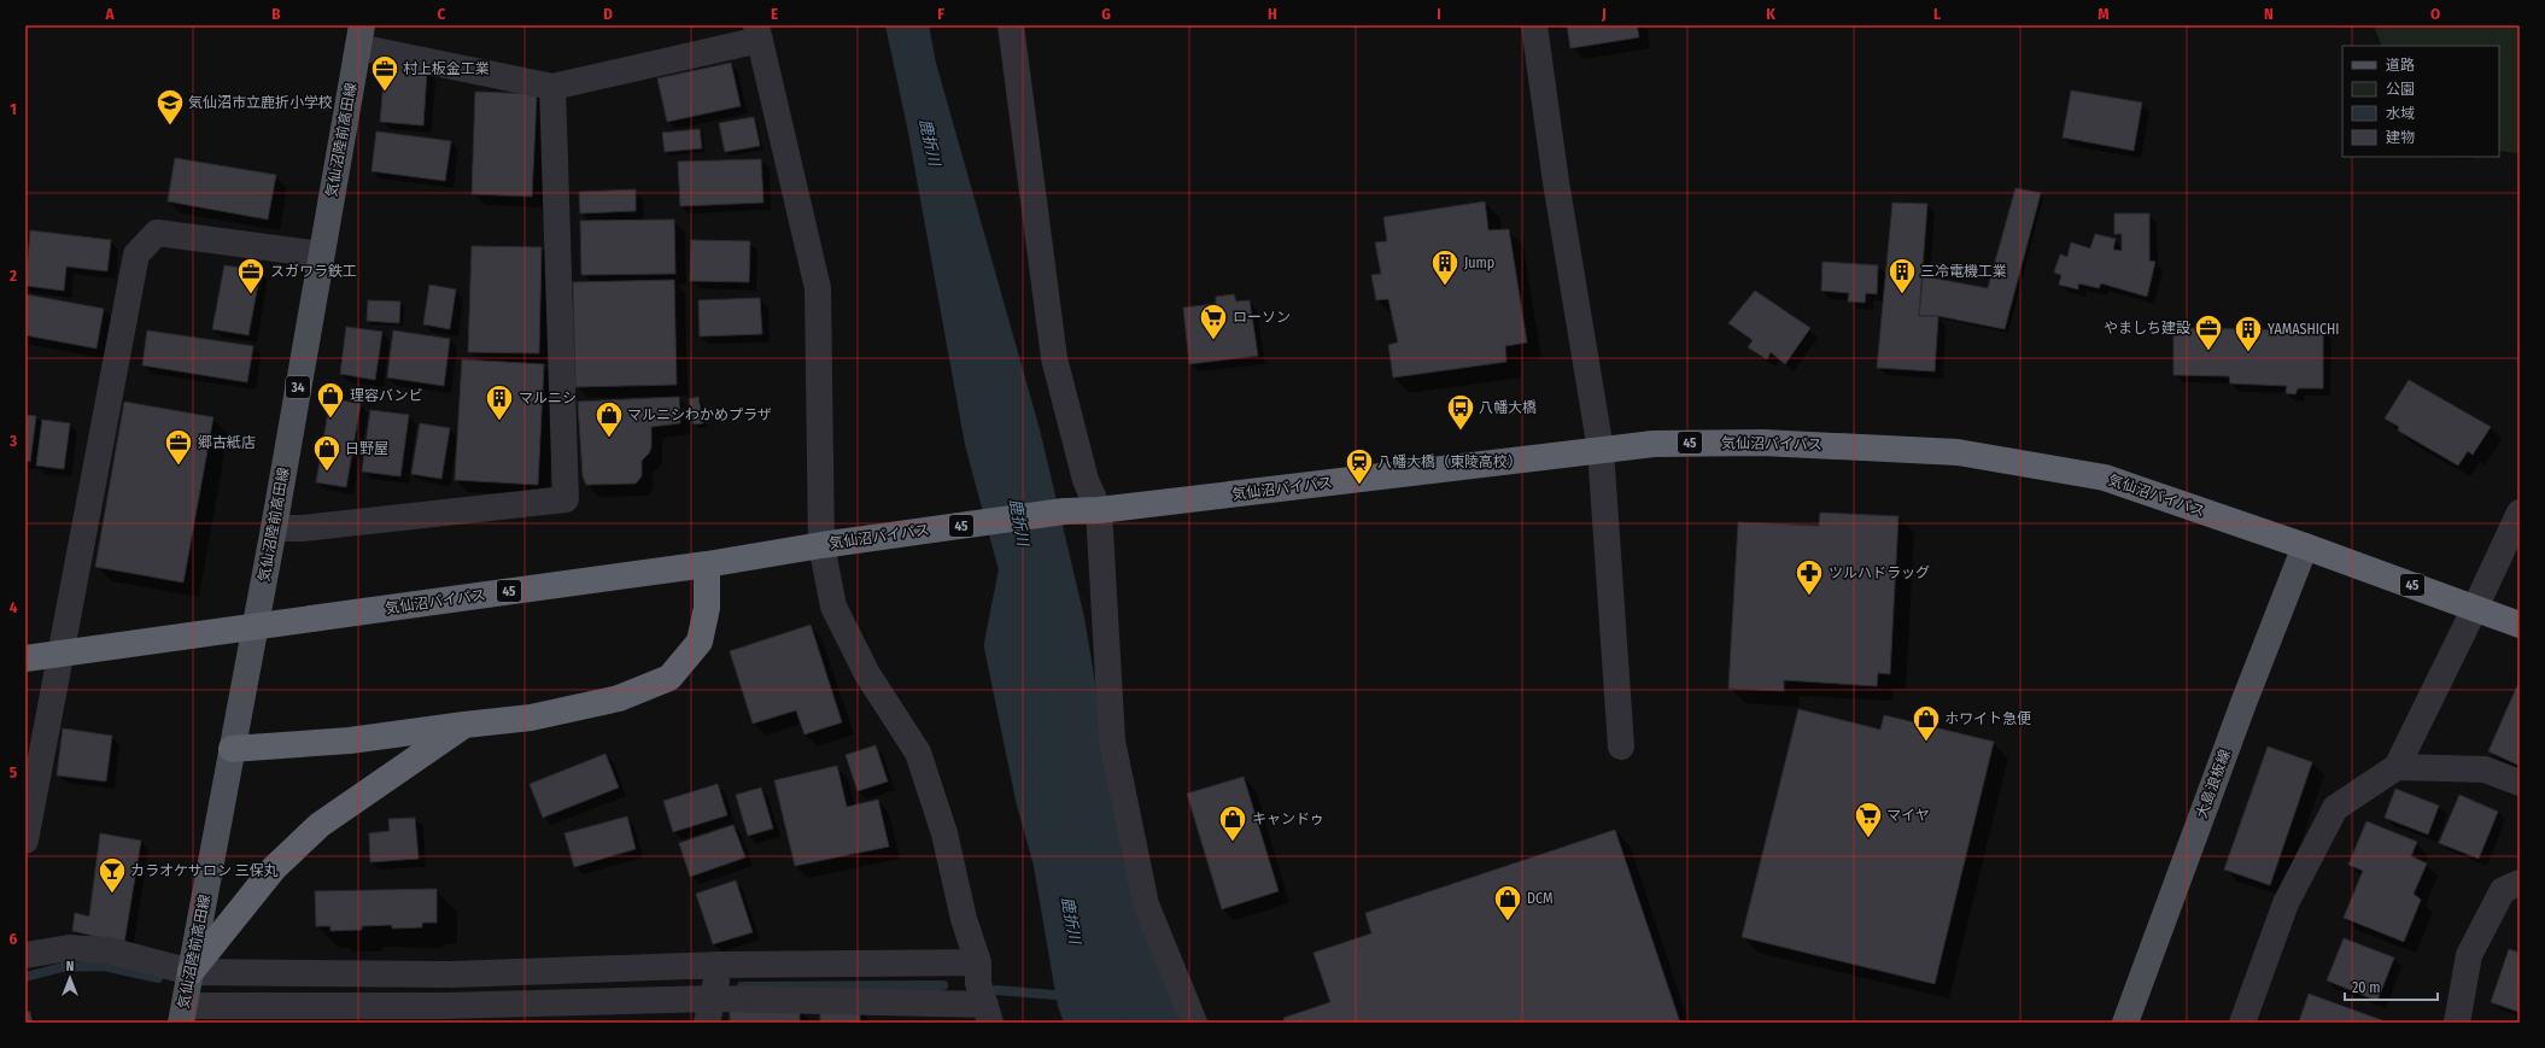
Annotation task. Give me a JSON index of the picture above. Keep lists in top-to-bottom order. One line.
{"streets":{"highway":["45","気仙沼バイパス"],"main road":["気仙沼陸前高田線","34","大島浪板線"]},"crossings":[["気仙沼バイパス","大島浪板線"]],"water":["鹿折川"],"places":{"office":["村上板金工業","スガワラ鉄工","やましち建設","郷古紙店"],"school or university":["気仙沼市立鹿折小学校"],"building":["Jump","三冷電機工業","YAMASHICHI","マルニシ"],"supermarket":["ローソン","マイヤ"],"shop":["理容バンビ","マルニシわかめプラザ","日野屋","ホワイト急便","キャンドゥ","DCM"],"bus stop":["八幡大橋"],"station":["八幡大橋（東陵高校）"],"pharmacy":["ツルハドラッグ"],"bar":["カラオケサロン 三保丸"]},"legend":["道路","公園","水域","建物"],"scale_bar":"20 m","north":"top","grid":{"columns":["A","B","C","D","E","F","G","H","I","J","K","L","M","N","O"],"rows":["1","2","3","4","5","6"]}}
